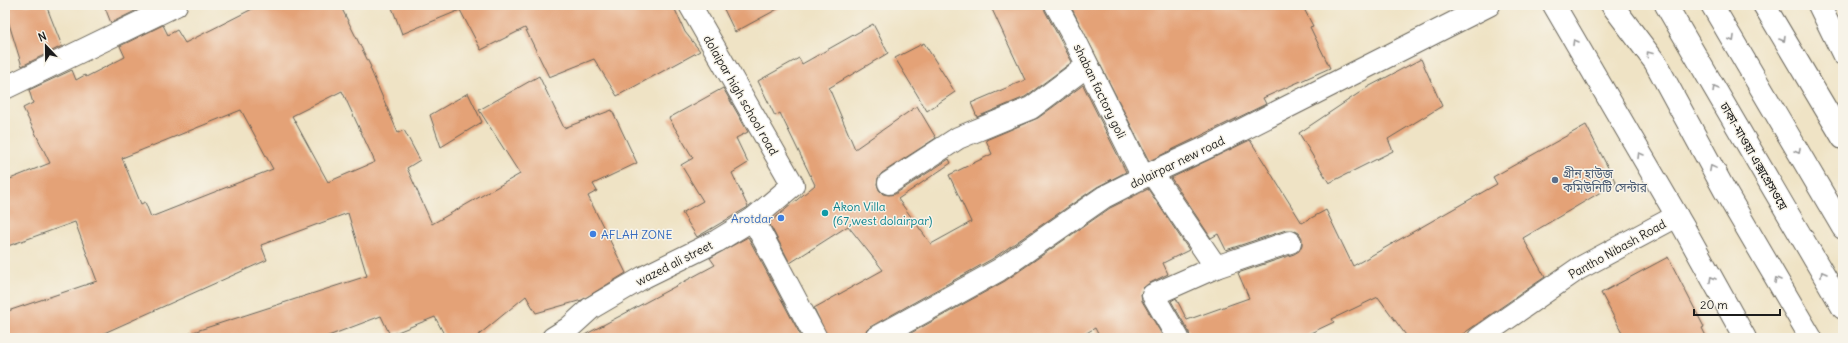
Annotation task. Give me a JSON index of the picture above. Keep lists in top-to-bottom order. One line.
{"streets":{"main road":["shaban factory goli","dolaipar high school road","ঢাকা-মাওয়া এক্সপ্রেসওয়ে","dolairpar new road","Pantho Nibash Road","wazed ali street"]},"crossings":[["shaban factory goli","dolairpar new road"],["dolaipar high school road","wazed ali street"]],"places":["গ্রীন হাউজ কমিউনিটি সেন্টার","Akon Villa (67,west dolairpar)","Arotdar","AFLAH ZONE"],"scale_bar":"20 m","north":"top"}
